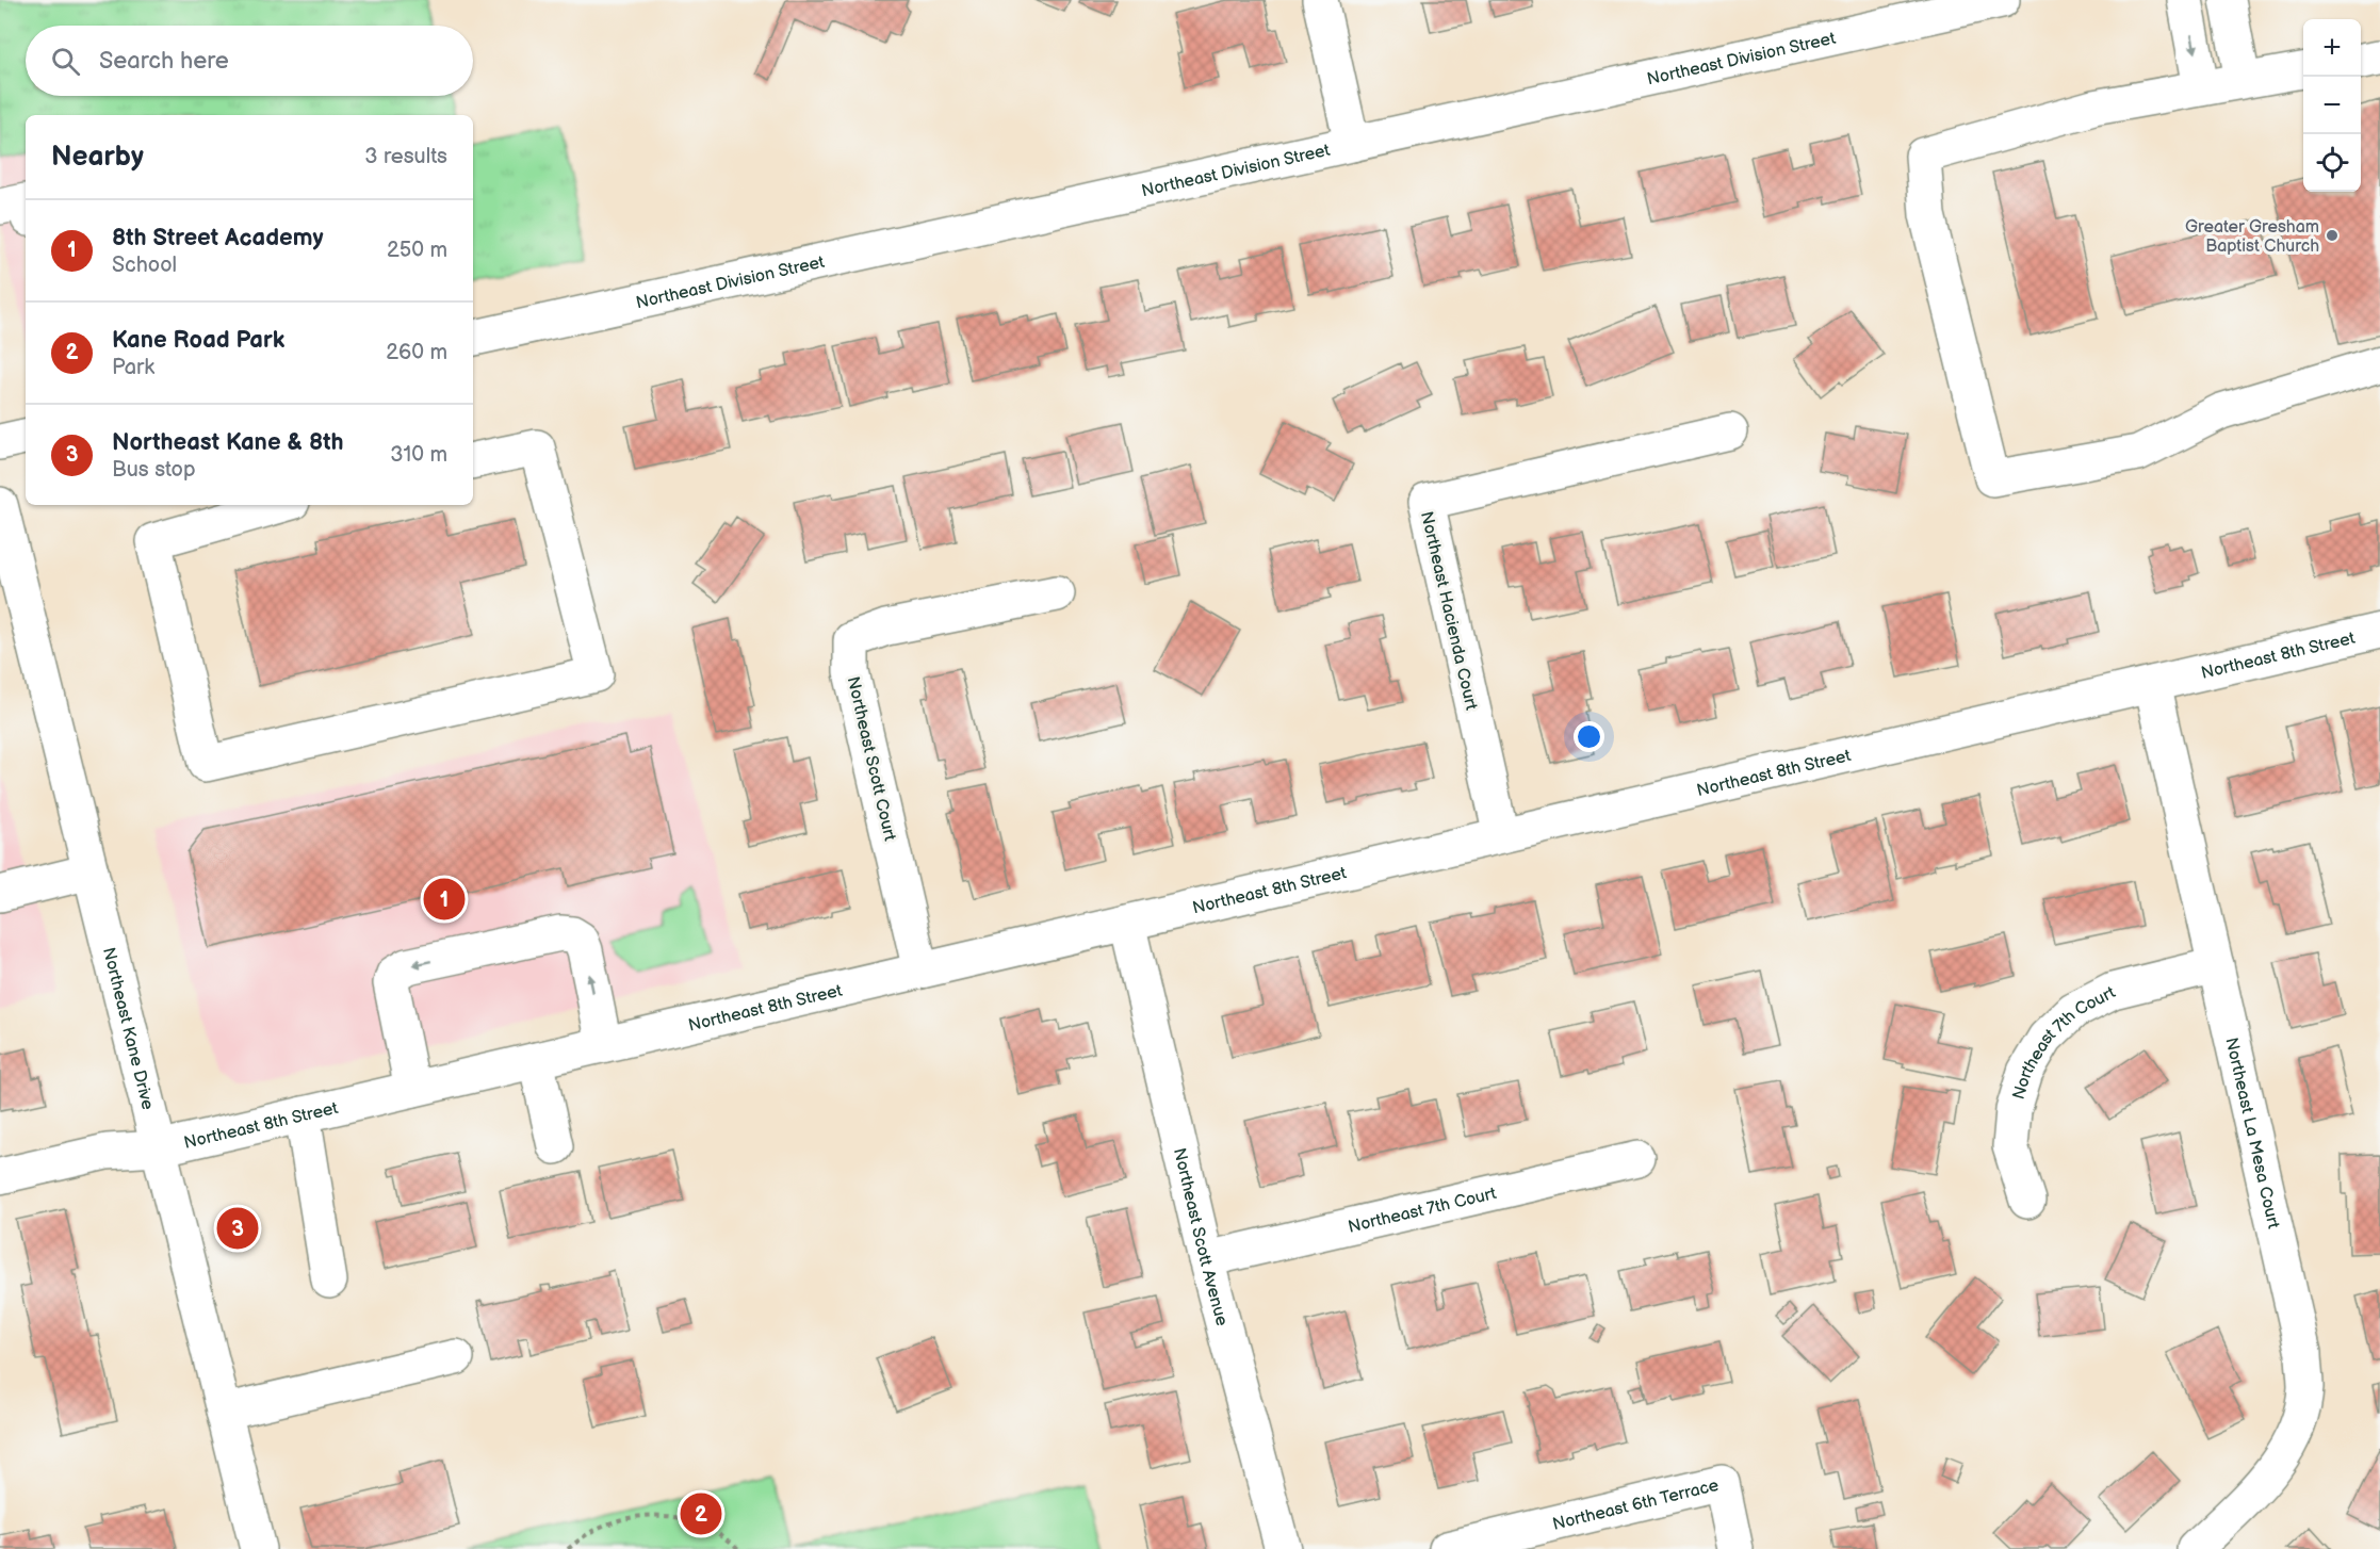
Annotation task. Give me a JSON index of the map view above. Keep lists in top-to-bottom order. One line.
{"streets":{"street":["Northeast Division Street","Northeast Hacienda Court","Northeast 8th Street","Northeast Scott Court","Northeast Kane Drive","Northeast 7th Court","Northeast La Mesa Court","Northeast Scott Avenue","Northeast 6th Terrace"]},"crossings":[["Northeast Hacienda Court","Northeast 8th Street"],["Northeast 8th Street","Northeast Scott Court"],["Northeast 8th Street","Northeast Kane Drive"],["Northeast 8th Street","Northeast La Mesa Court"],["Northeast 8th Street","Northeast Scott Avenue"],["Northeast 7th Court","Northeast La Mesa Court"],["Northeast 7th Court","Northeast Scott Avenue"]],"places":["Greater Gresham Baptist Church"],"page":{"map_buttons":["+","−"],"search":"Search here","heading":["Nearby","3 results"],"list":[{"mark":"1","name":"8th Street Academy","note":"School","value":"250 m"},{"mark":"2","name":"Kane Road Park","note":"Park","value":"260 m"},{"mark":"3","name":"Northeast Kane & 8th","note":"Bus stop","value":"310 m"}],"pins":["1","3","2"]}}
